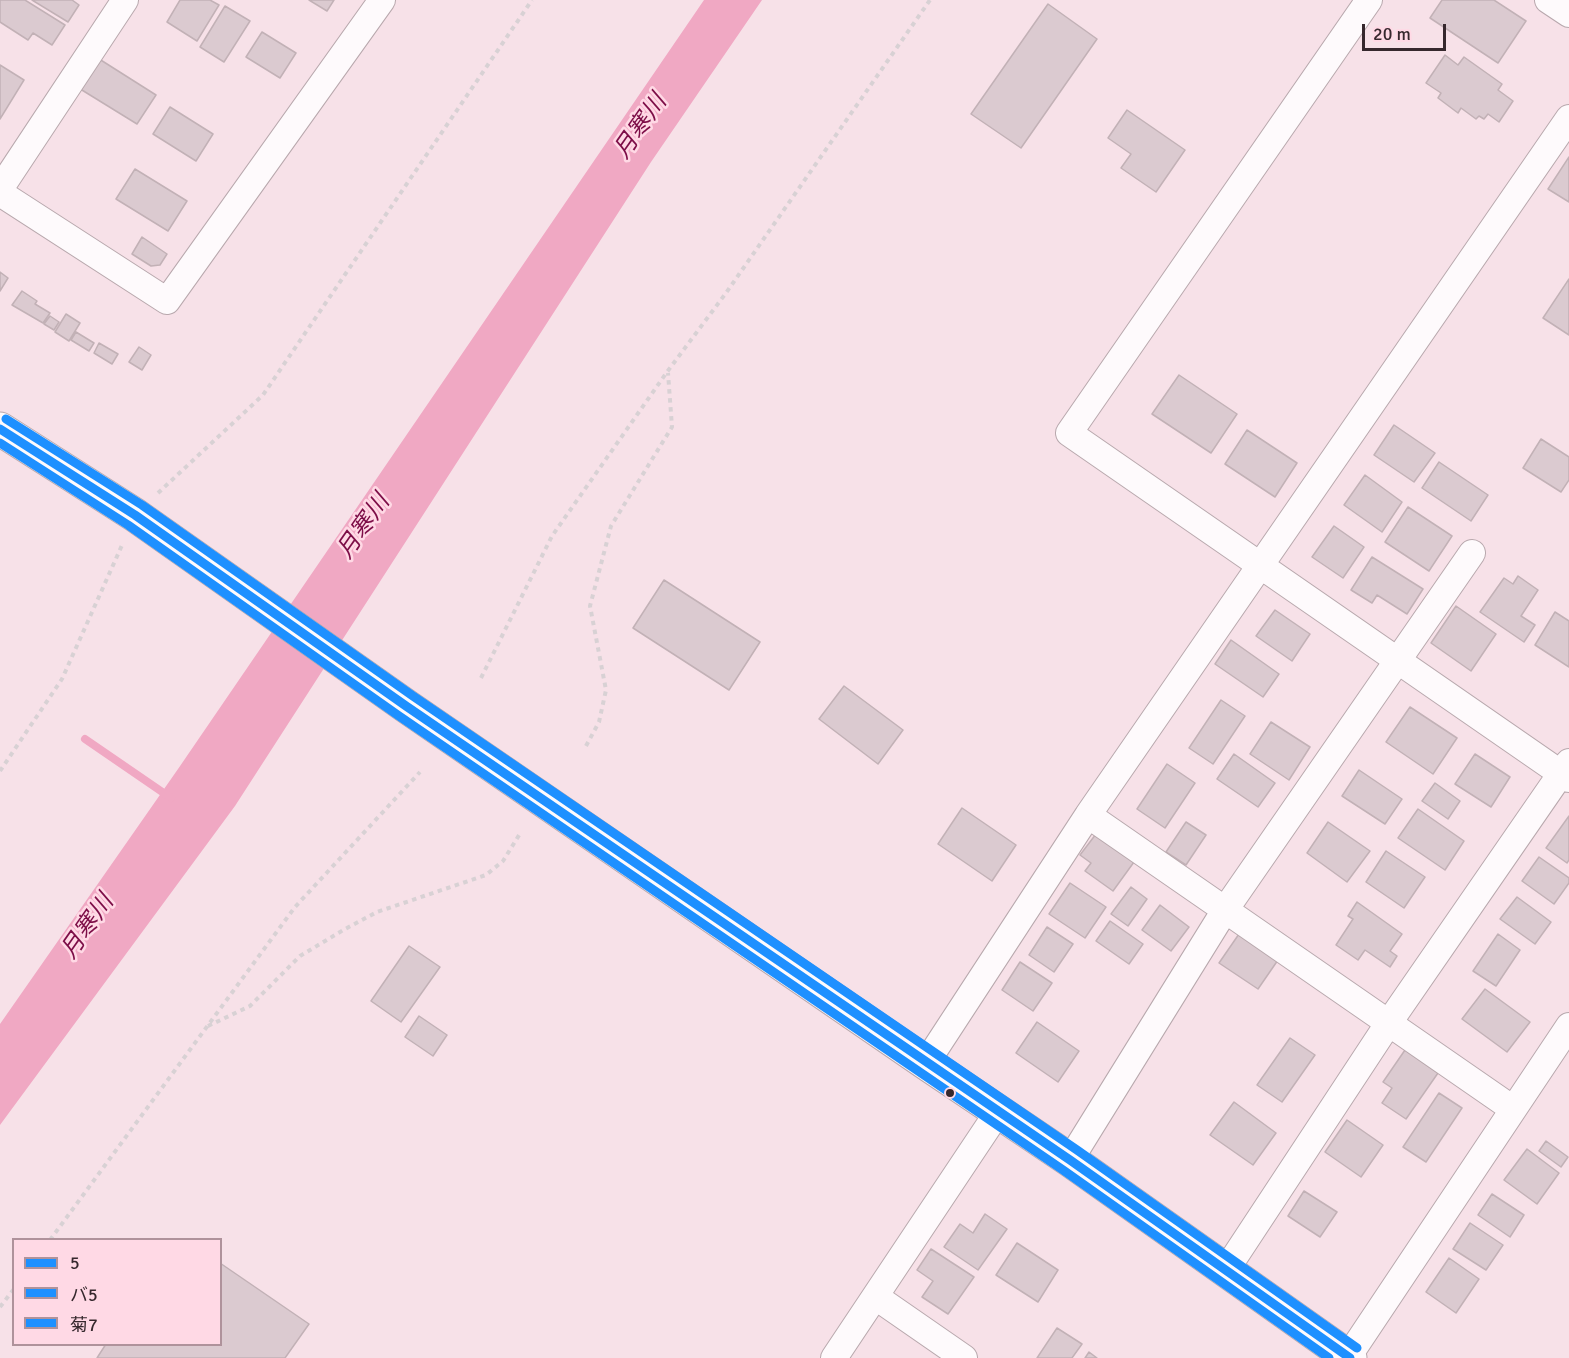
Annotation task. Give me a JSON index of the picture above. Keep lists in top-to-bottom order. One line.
{"water":["月寒川"],"lines":["transit line 菊7","transit line 5","transit line バ5"],"legend":["5","バ5","菊7"],"scale_bar":"20 m"}
